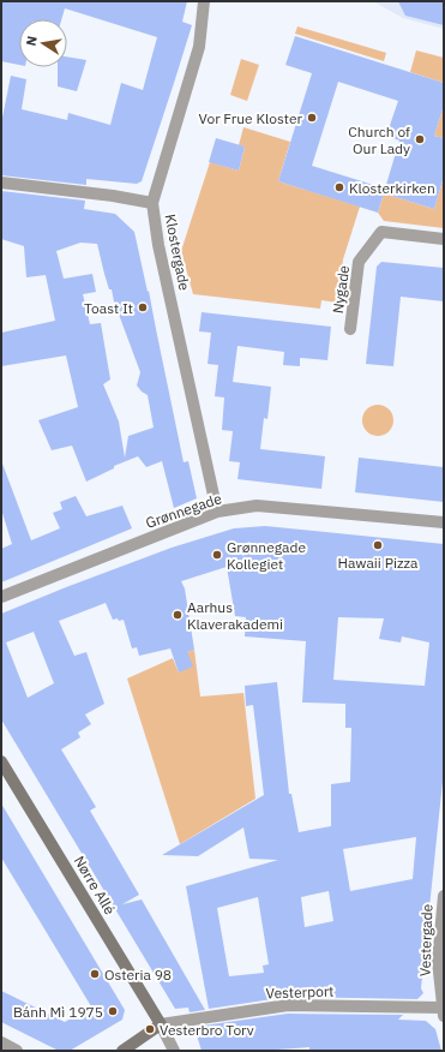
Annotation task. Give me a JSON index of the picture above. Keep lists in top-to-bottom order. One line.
{"streets":{"street":["Klostergade","Nygade","Grønnegade","Nørre Allé","Vestergade","Vesterport"]},"crossings":[["Klostergade","Grønnegade"],["Nørre Allé","Vesterport"],["Vestergade","Vesterport"]],"places":["Vor Frue Kloster","Church of Our Lady","Klosterkirken","Toast It","Hawaii Pizza","Grønnegade Kollegiet","Aarhus Klaverakademi","Osteria 98","Bánh Mì 1975","Vesterbro Torv"],"north":"left"}
